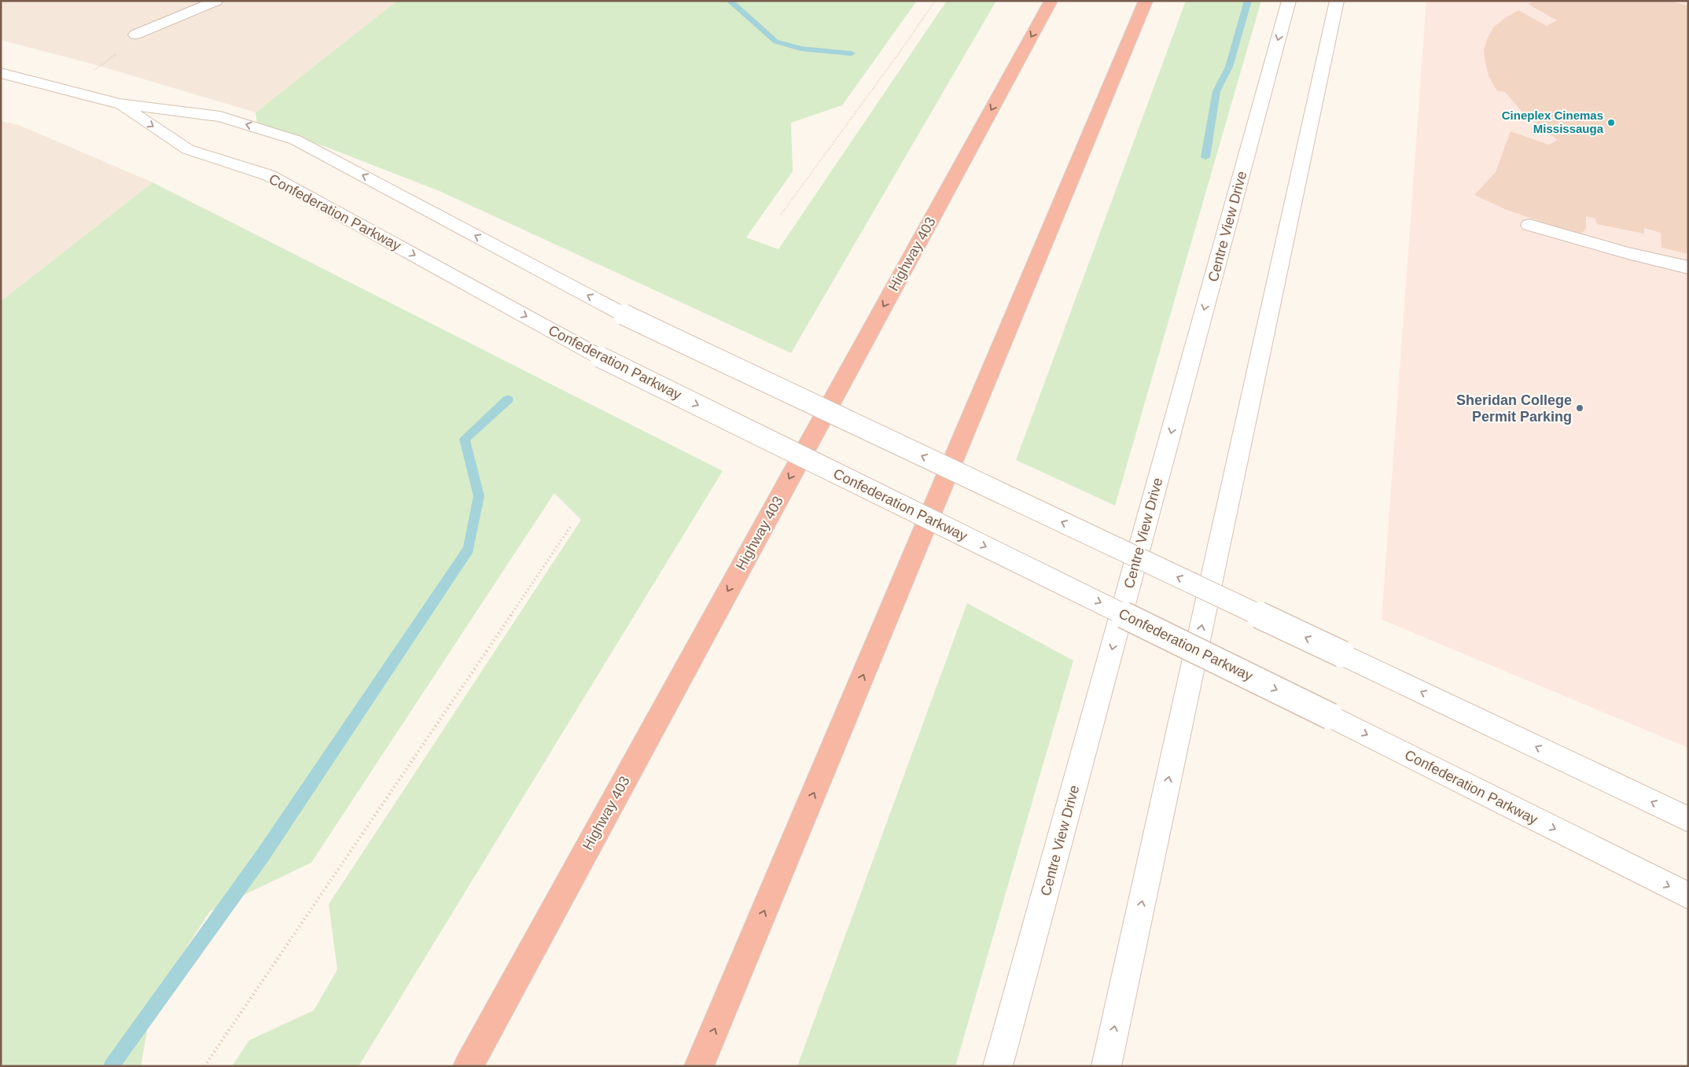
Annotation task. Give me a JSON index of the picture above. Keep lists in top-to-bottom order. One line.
{"streets":{"highway":["Highway 403"],"street":["Confederation Parkway","Centre View Drive"]},"places":["Cineplex Cinemas Mississauga","Sheridan College Permit Parking"]}
